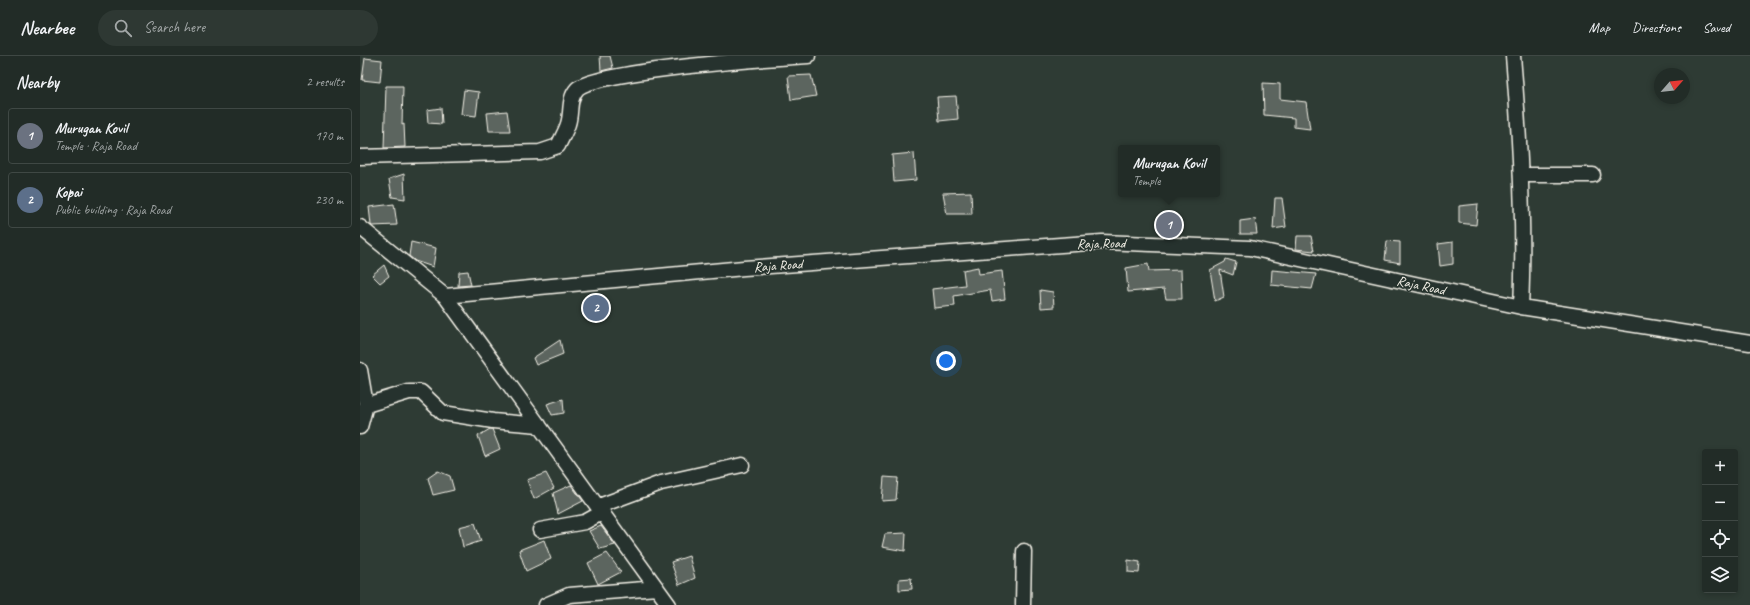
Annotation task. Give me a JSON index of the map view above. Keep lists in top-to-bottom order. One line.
{"streets":{"street":["Raja Road"]},"north":"top right","page":{"header":"Nearbee","search":"Search here","nav":["Map","Directions","Saved"],"heading":["Nearby","2 results"],"list":[{"mark":"1","name":"Murugan Kovil","note":"Temple · Raja Road","value":"170 m"},{"mark":"2","name":"Kopai","note":"Public building · Raja Road","value":"230 m"}],"popup":["Murugan Kovil","Temple"],"pins":["1","2"],"map_buttons":["+","−"]}}
